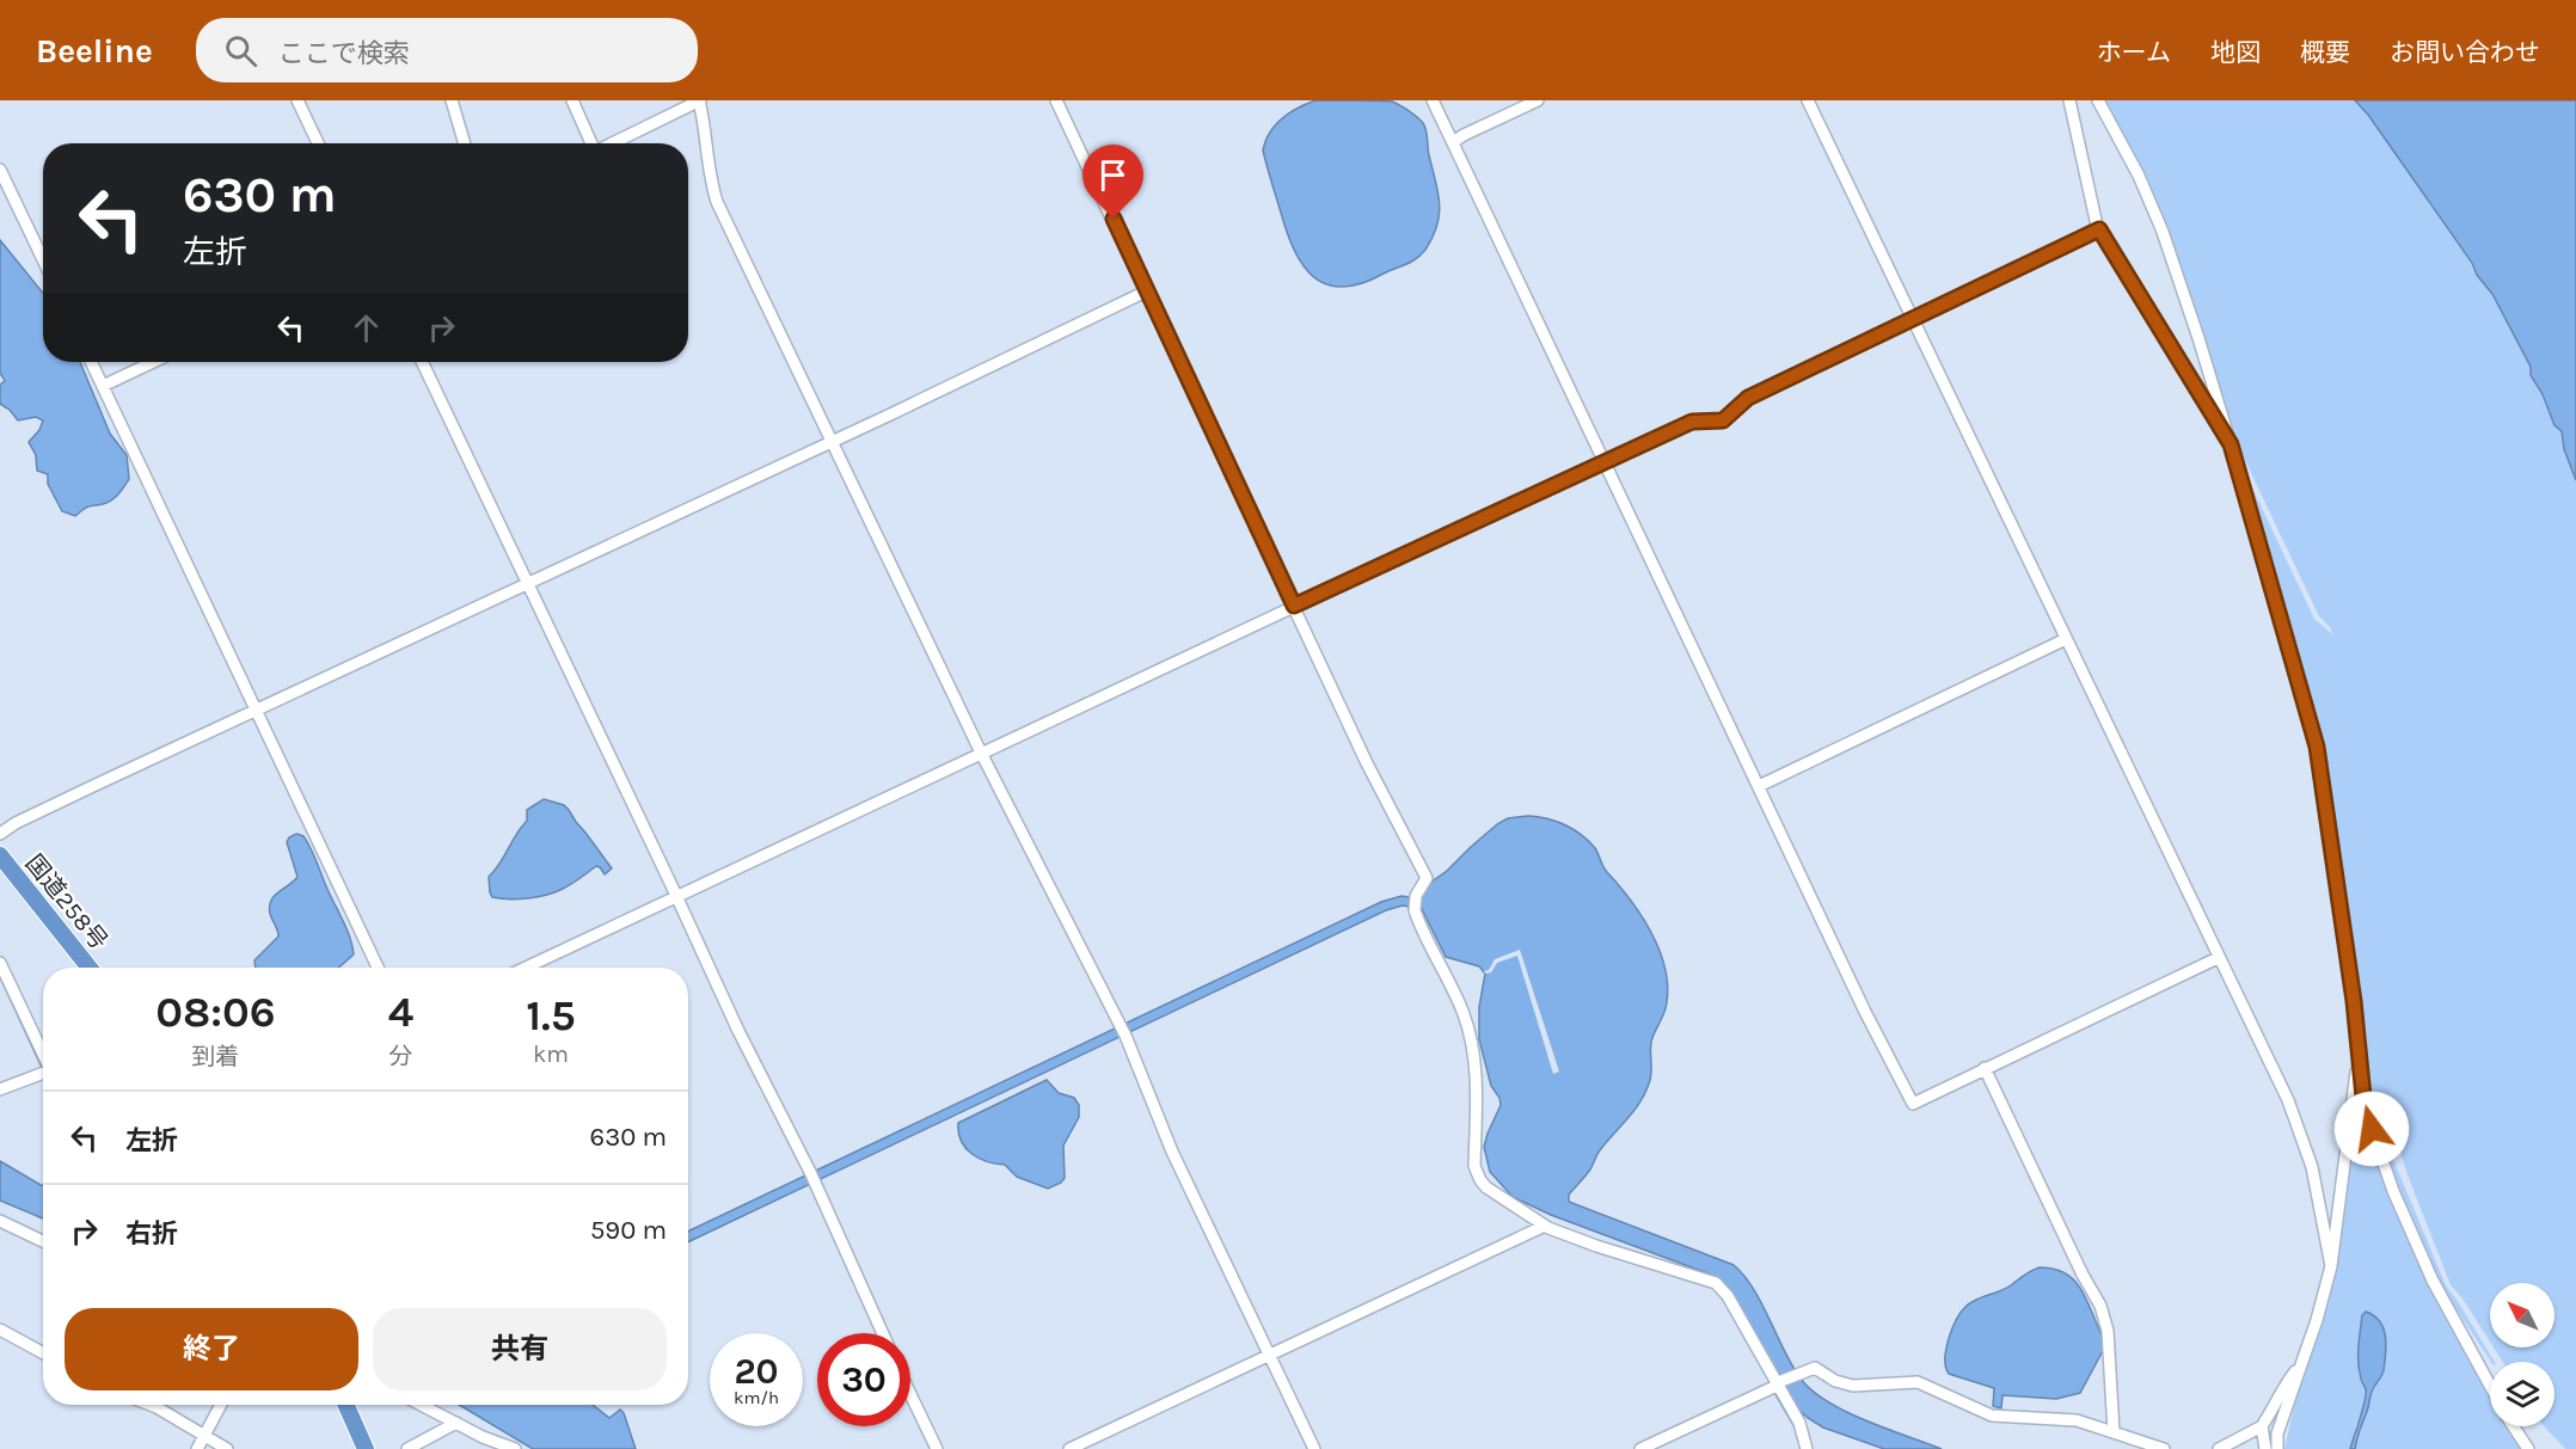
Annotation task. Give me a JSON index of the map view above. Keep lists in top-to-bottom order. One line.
{"streets":{"highway":["国道258号"]},"north":"top left","page":{"header":"Beeline","search":"ここで検索","nav":["ホーム","地図","概要","お問い合わせ"],"turn":["630 m","左折"],"eta":["08:06","到着","4","分","1.5","km"],"list":[{"name":"左折","value":"630 m"},{"name":"右折","value":"590 m"}],"buttons":["終了","共有"],"speed":"20 km/h","limit":"30"}}
